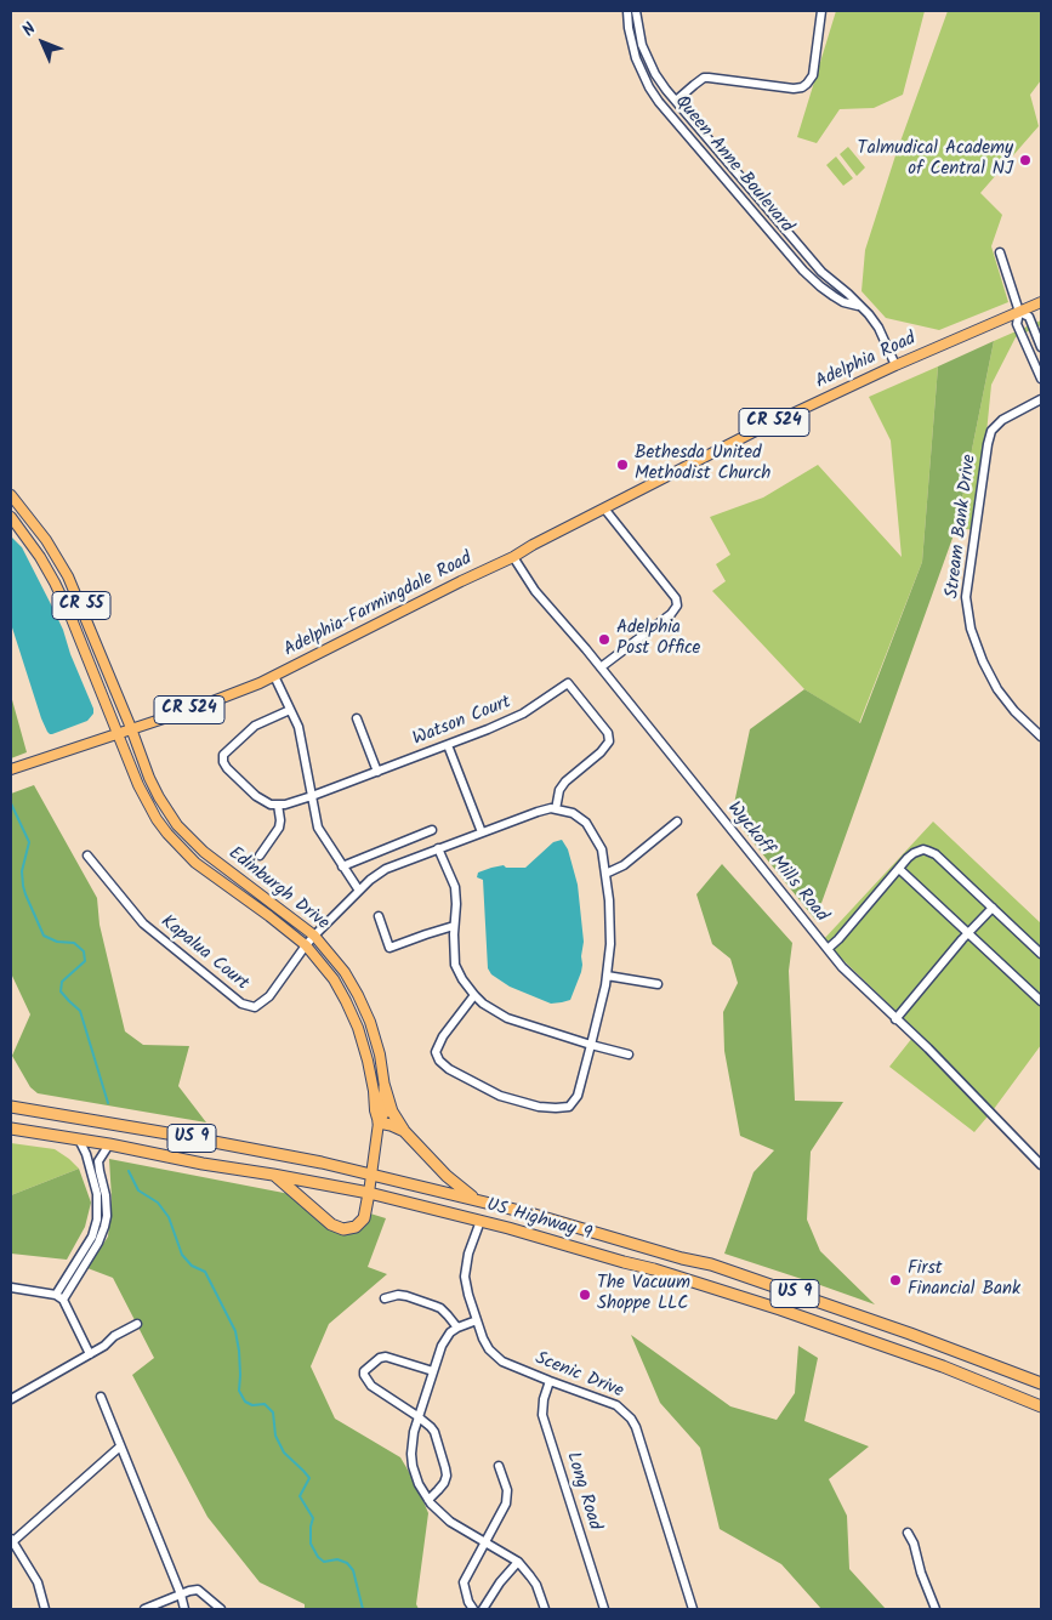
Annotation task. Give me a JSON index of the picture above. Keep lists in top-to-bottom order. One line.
{"streets":{"highway":["US 9","US Highway 9"],"main road":["Adelphia Road","CR 524","CR 55","Adelphia-Farmingdale Road","Edinburgh Drive"],"street":["Queen Anne Boulevard","Stream Bank Drive","Watson Court","Wyckoff Mills Road","Kapalua Court","Scenic Drive","Long Road"]},"crossings":[["Queen Anne Boulevard","Adelphia Road"],["Adelphia Road","Adelphia-Farmingdale Road"],["Adelphia Road","Wyckoff Mills Road"],["CR 524","CR 55"],["CR 524","Adelphia-Farmingdale Road"],["CR 524","Edinburgh Drive"],["CR 55","Adelphia-Farmingdale Road"],["CR 55","Edinburgh Drive"],["Adelphia-Farmingdale Road","Wyckoff Mills Road"],["Adelphia-Farmingdale Road","Edinburgh Drive"],["Edinburgh Drive","Kapalua Court"],["Edinburgh Drive","US Highway 9"],["US Highway 9","Scenic Drive"],["Scenic Drive","Long Road"]],"places":["Talmudical Academy of Central NJ","Bethesda United Methodist Church","Adelphia Post Office","First Financial Bank","The Vacuum Shoppe LLC"],"north":"top left"}
